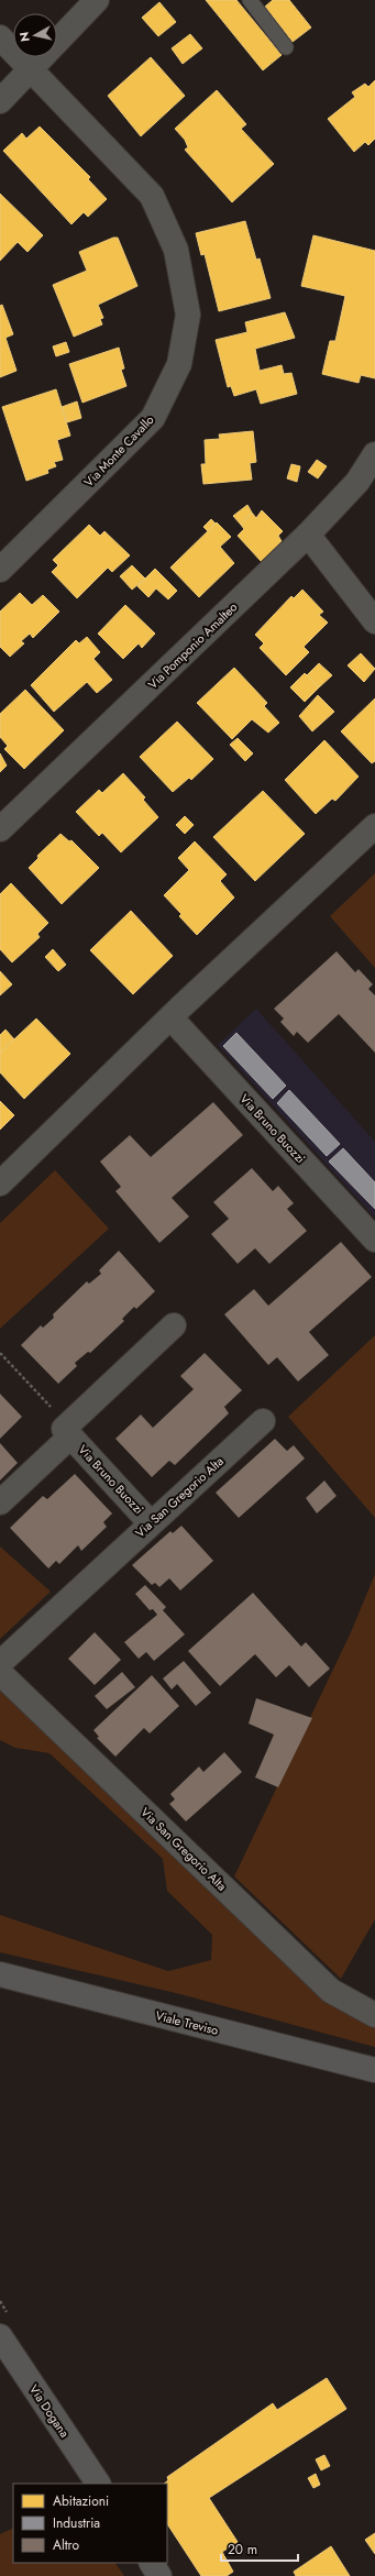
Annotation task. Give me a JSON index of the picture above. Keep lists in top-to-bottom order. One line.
{"streets":{"main road":["Viale Treviso","Via Dogana"],"street":["Via Monte Cavallo","Via Pomponio Amalteo","Via Bruno Buozzi","Via San Gregorio Alta"]},"crossings":[["Via Bruno Buozzi","Via San Gregorio Alta"]],"legend":["Abitazioni","Industria","Altro"],"scale_bar":"20 m","north":"left"}
